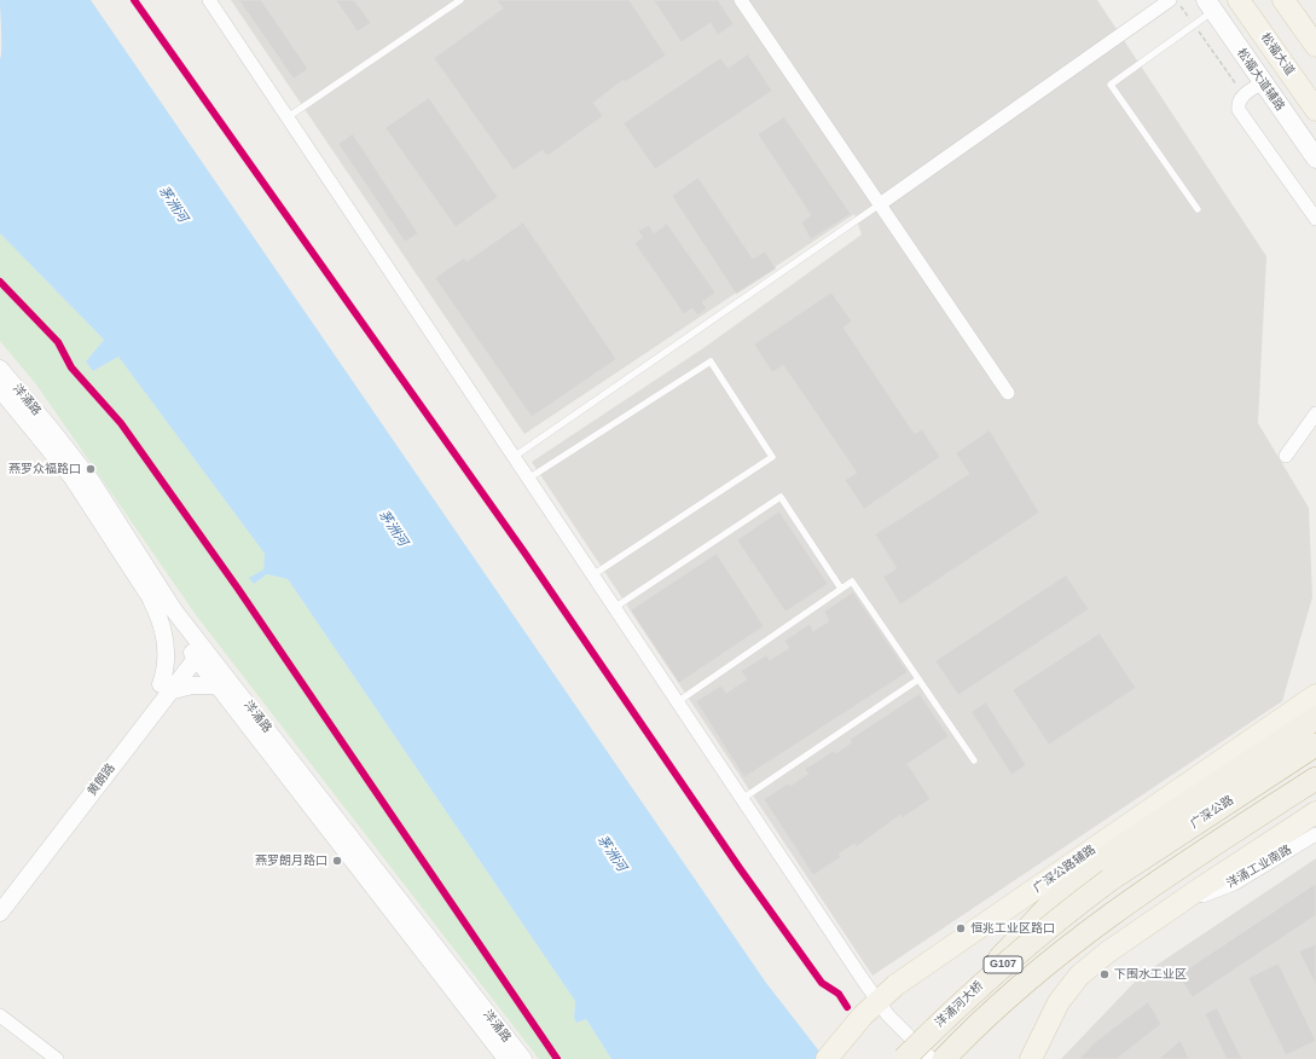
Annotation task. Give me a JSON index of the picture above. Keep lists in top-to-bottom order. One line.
{"streets":{"highway":["广深公路","G107","洋涌河大桥"],"main road":["松福大道","松福大道辅路","广深公路辅路"],"street":["洋涌路","黄朗路"]},"crossings":[["洋涌路","黄朗路"],["广深公路","洋涌河大桥"]],"water":["茅洲河"],"places":["燕罗众福路口","燕罗朗月路口","恒兆工业区路口","下围水工业区"]}
